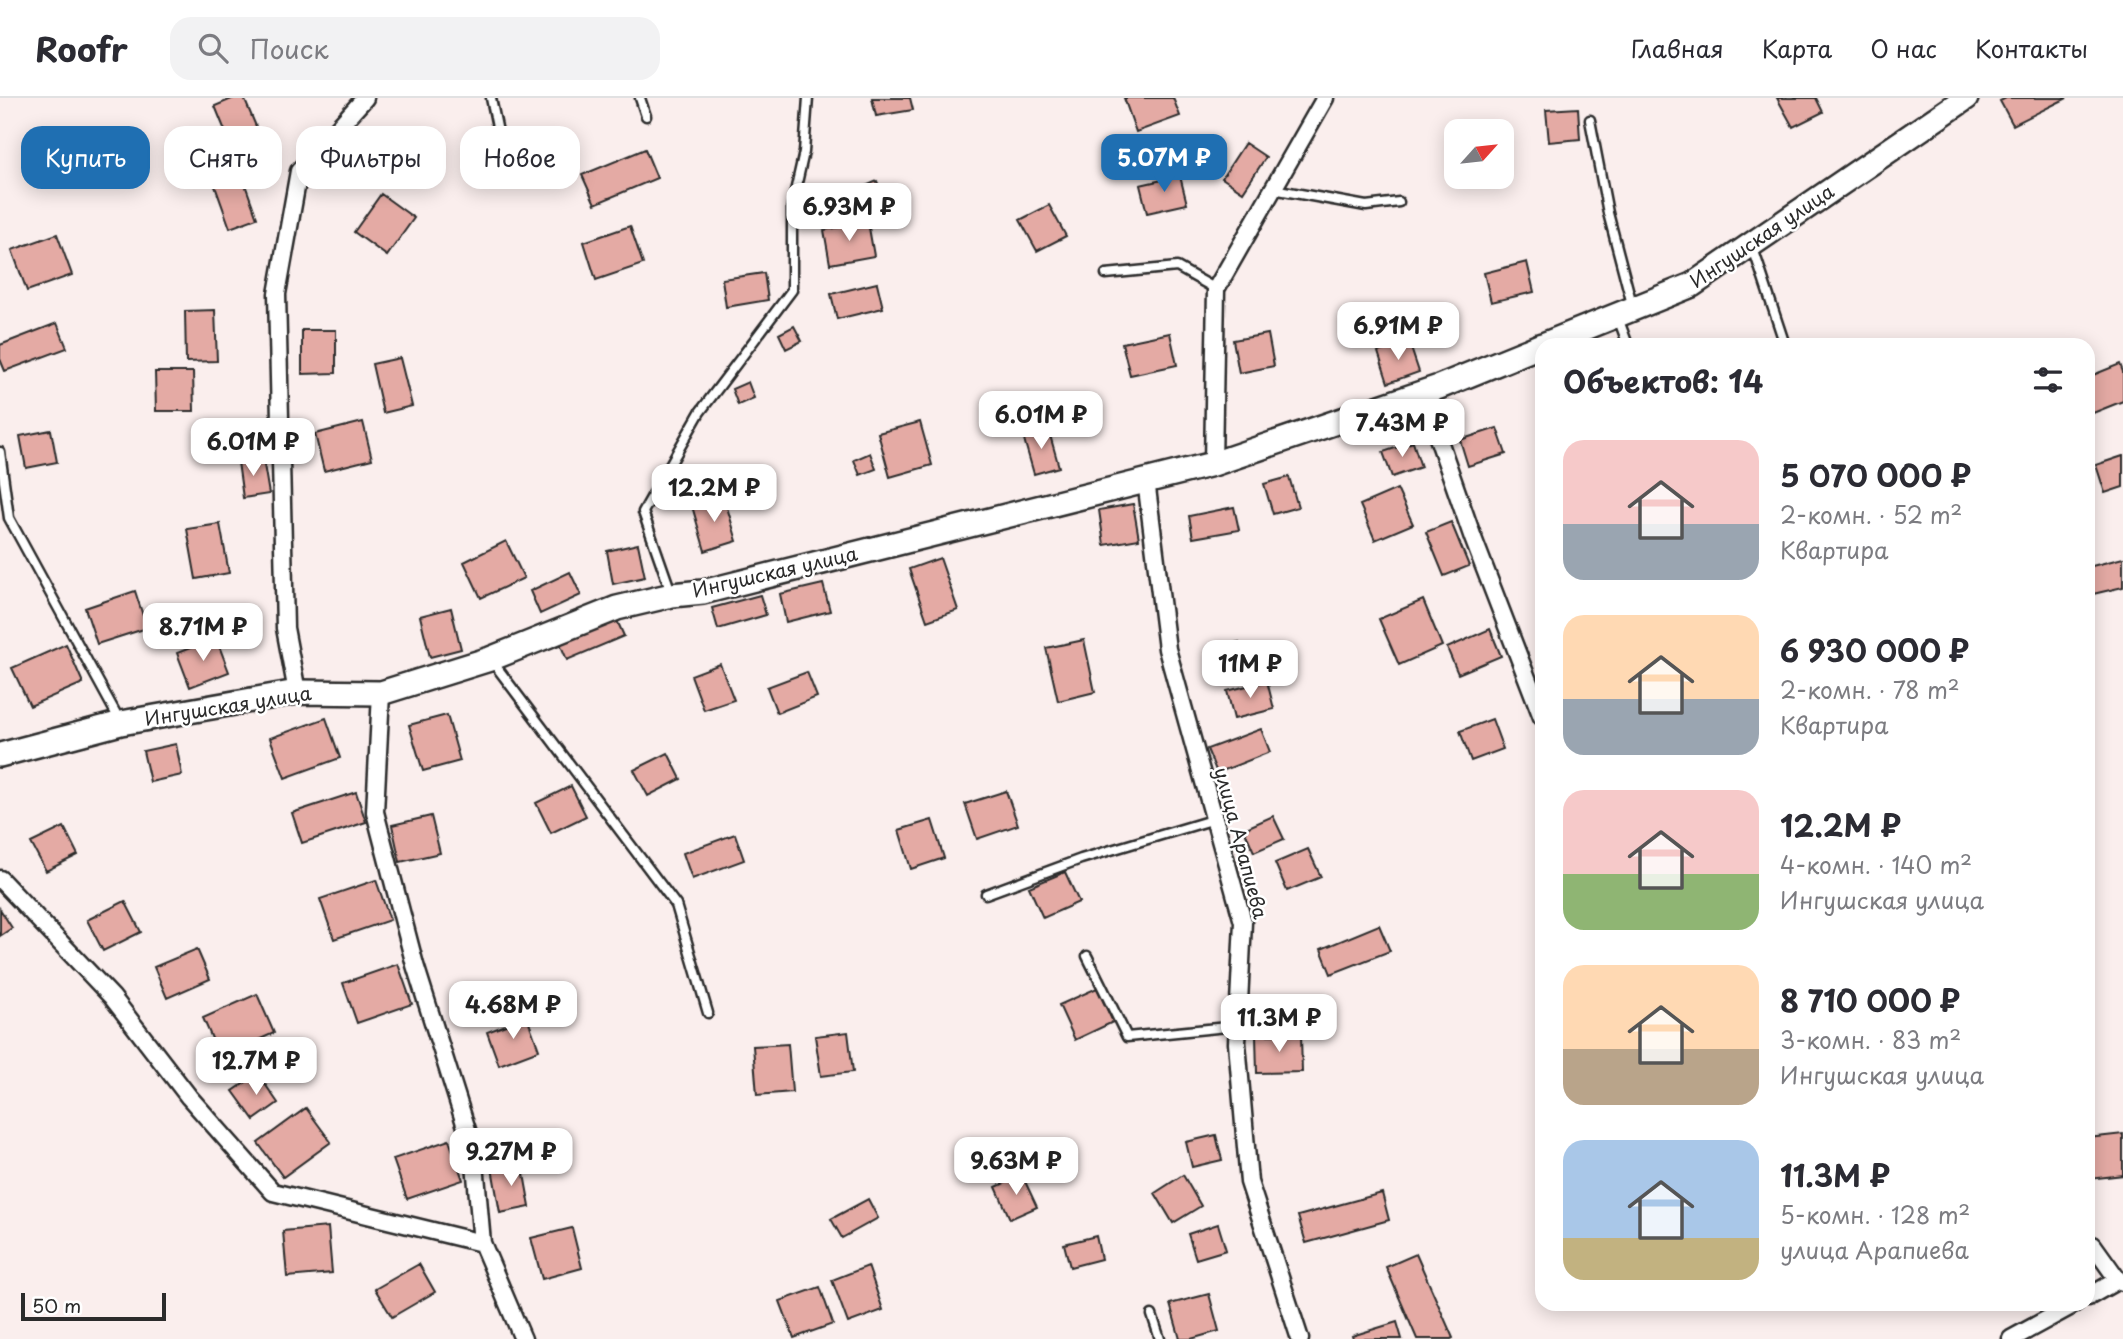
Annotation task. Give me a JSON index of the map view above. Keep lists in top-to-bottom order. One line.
{"streets":{"street":["Ингушская улица","улица Арапиева"]},"crossings":[["Ингушская улица","улица Арапиева"]],"scale_bar":"50 m","north":"top right","page":{"header":"Roofr","search":"Поиск","nav":["Главная","Карта","О нас","Контакты"],"chip":["Купить","Снять","Фильтры","Новое"],"price":["5.07M ₽","6.93M ₽","6.91M ₽","6.01M ₽","7.43M ₽","6.01M ₽","12.2M ₽","8.71M ₽","11M ₽","4.68M ₽","11.3M ₽","12.7M ₽","9.27M ₽","9.63M ₽"],"heading":"Объектов: 14","list":[{"name":"5 070 000 ₽","note":"2-комн. · 52 m² · Квартира"},{"name":"6 930 000 ₽","note":"2-комн. · 78 m² · Квартира"},{"name":"12.2M ₽","note":"4-комн. · 140 m² · Ингушская улица"},{"name":"8 710 000 ₽","note":"3-комн. · 83 m² · Ингушская улица"},{"name":"11.3M ₽","note":"5-комн. · 128 m² · улица Арапиева"}],"scale":"50 m"}}
